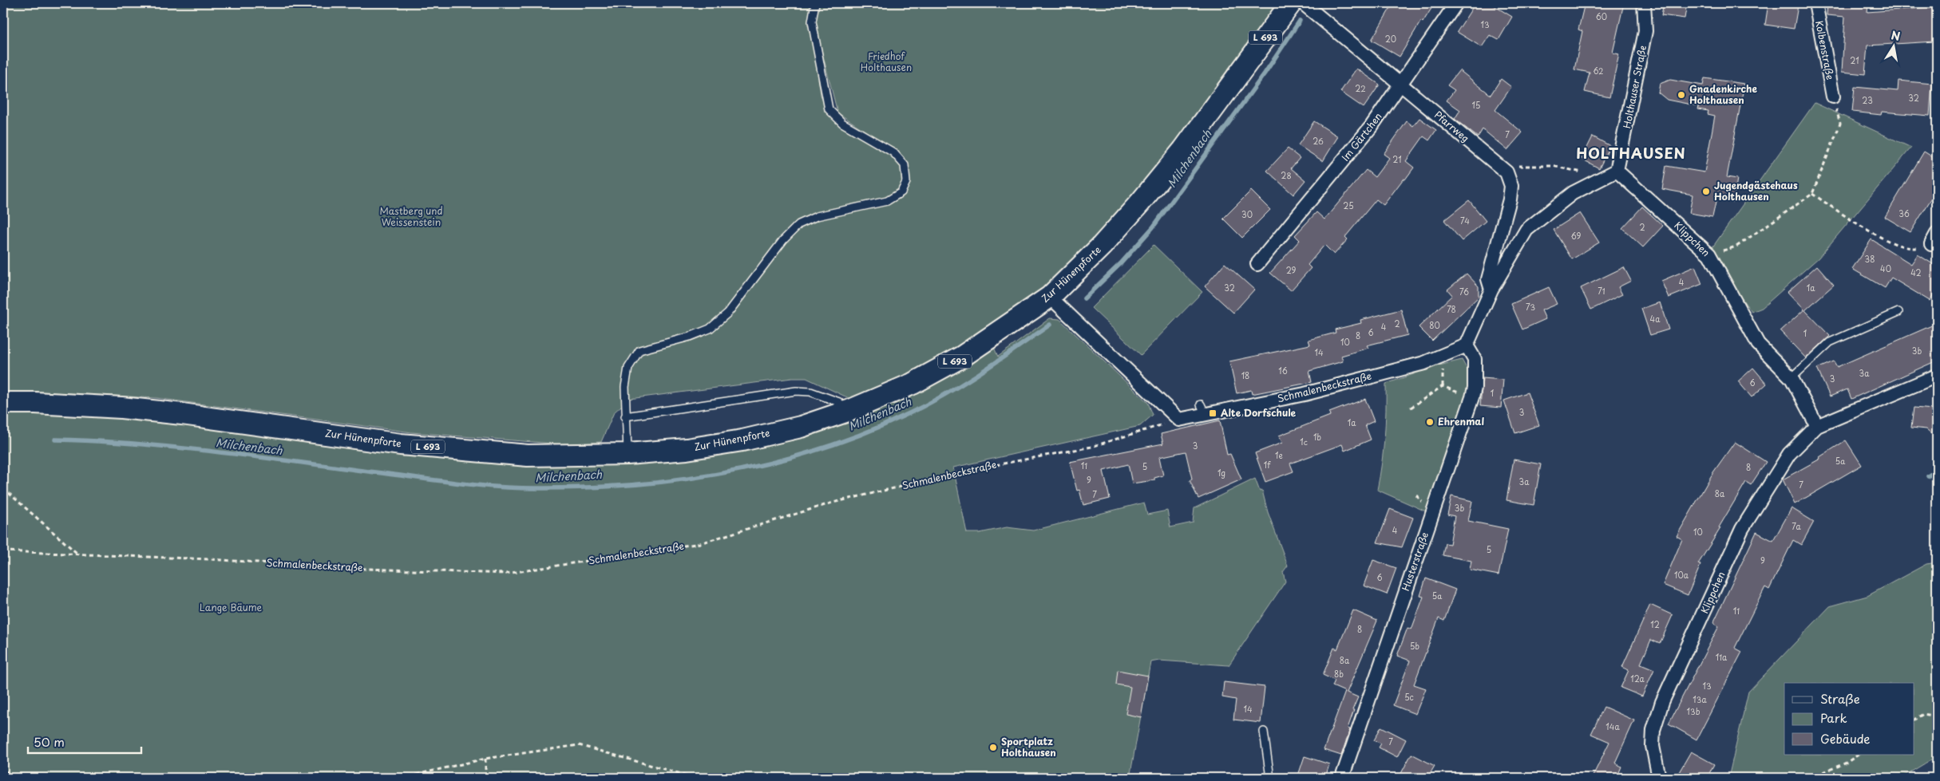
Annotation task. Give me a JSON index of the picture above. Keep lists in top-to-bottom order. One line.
{"streets":{"main road":["L 693","Zur Hünenpforte"],"street":["Kolbenstraße","Holthauser Straße","Pfarrweg","Im Gärtchen","Klippchen","Schmalenbeckstraße","Husterstraße"]},"crossings":[["Holthauser Straße","Klippchen"],["Pfarrweg","Im Gärtchen"],["Schmalenbeckstraße","Husterstraße"]],"districts":["HOLTHAUSEN"],"water":["Milchenbach"],"parks":["Friedhof Holthausen","Mastberg und Weissenstein","Lange Bäume"],"places":{"other":["Gnadenkirche Holthausen","Jugendgästehaus Holthausen","Ehrenmal","Sportplatz Holthausen"],"transit":["Alte Dorfschule"]},"house_numbers":["60","13","20","21","62","22","32","23","15","7","26","21","28","25","36","30","74","2","69","38","40","29","42","4","32","1a","71","76","73","78","4a","2","80","4","6","1","8","10","3b","14","16","3a","18","3","6","1","3","1a","1b","1c","3","1e","5a","1f","11","5","8","1g","9","3a","7","8a","7","3b","7a","4","10","5","9","10a","6","5a","11","12","8","5b","11a","8a","8b","12a","13","5c","13a","14","13b","14a","7"],"legend":["Straße","Park","Gebäude"],"scale_bar":"50 m","north":"top"}
